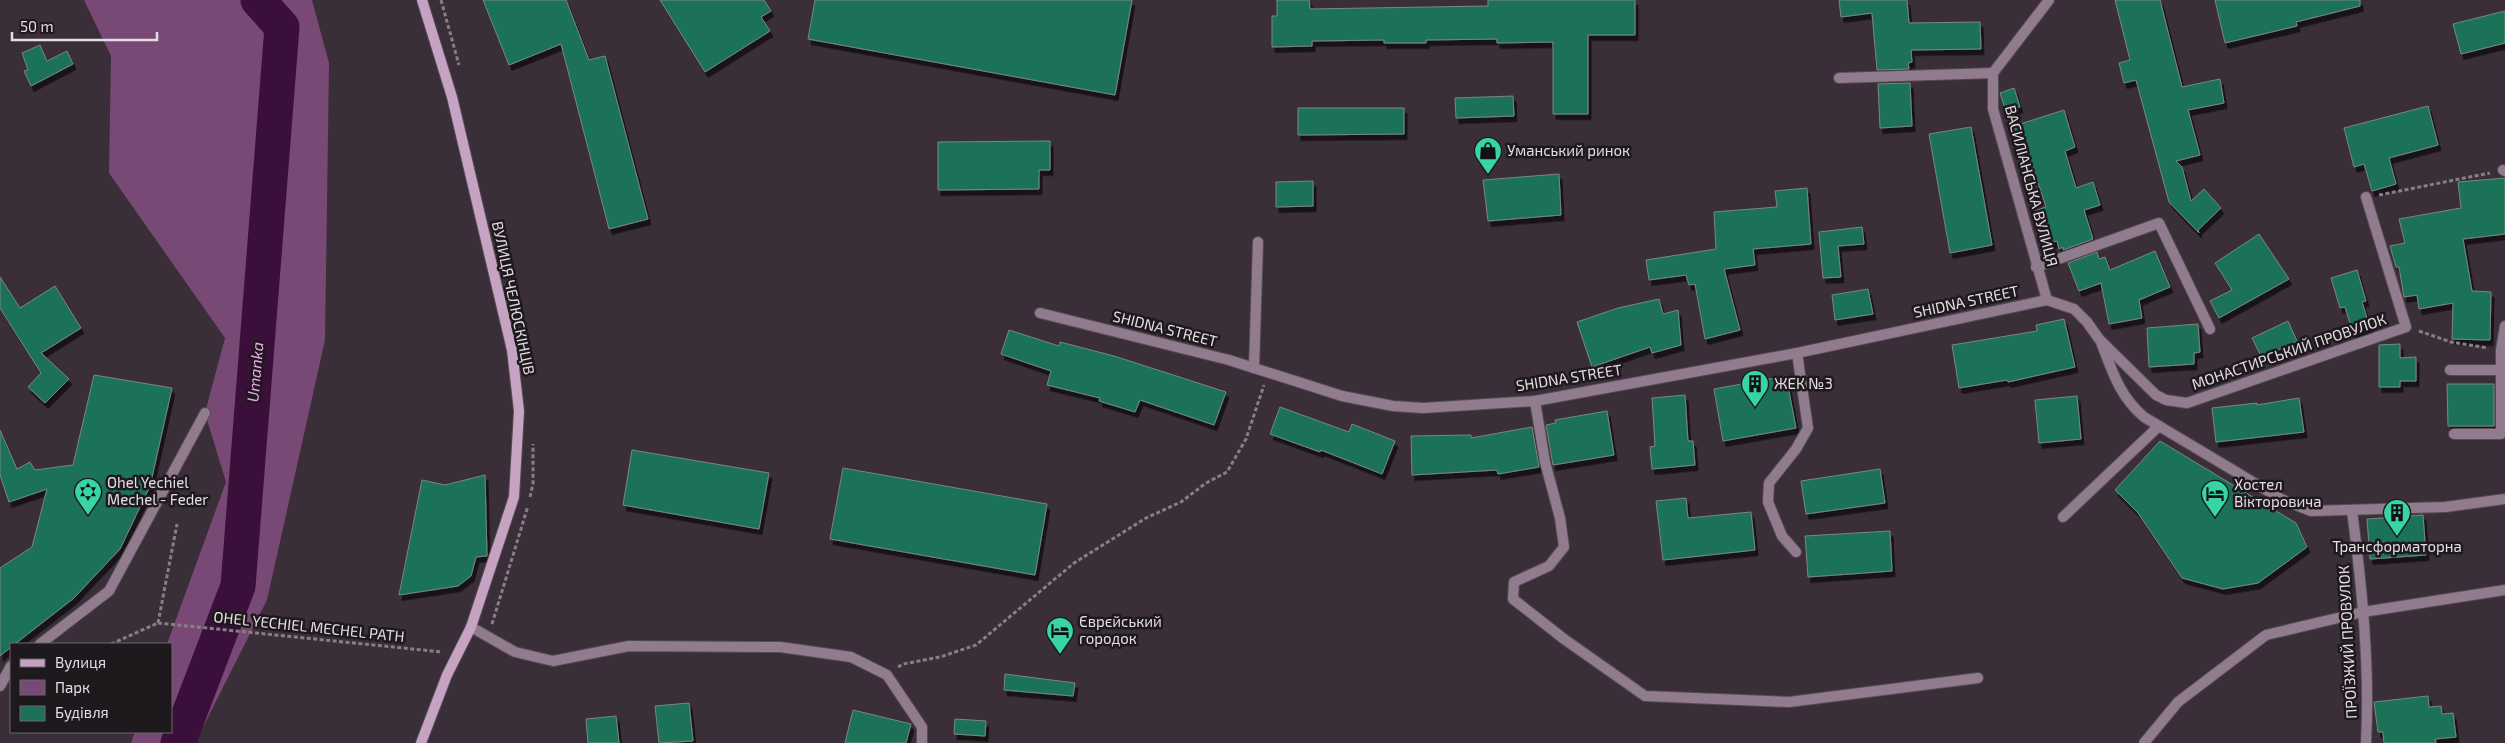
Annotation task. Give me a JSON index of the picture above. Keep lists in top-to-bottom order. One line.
{"streets":{"main road":["ВУЛИЦЯ ЧЕЛЮСКІНЦІВ"],"street":["ВАСИЛІАНСЬКА ВУЛИЦЯ","SHIDNA STREET","МОНАСТИРСЬКИЙ ПРОВУЛОК","ПРОЇЗЖИЙ ПРОВУЛОК"],"path":["OHEL YECHIEL MECHEL PATH"]},"crossings":[["ВАСИЛІАНСЬКА ВУЛИЦЯ","SHIDNA STREET"],["ВУЛИЦЯ ЧЕЛЮСКІНЦІВ","OHEL YECHIEL MECHEL PATH"]],"water":["Umanka"],"places":{"shop":["Уманський ринок"],"building":["ЖЕК №3","Трансформаторна"],"synagogue":["Ohel Yechiel Mechel - Feder"],"hotel":["Хостел Вікторовича","Єврєйський городок"]},"legend":["Вулиця","Парк","Будівля"],"scale_bar":"50 m"}
